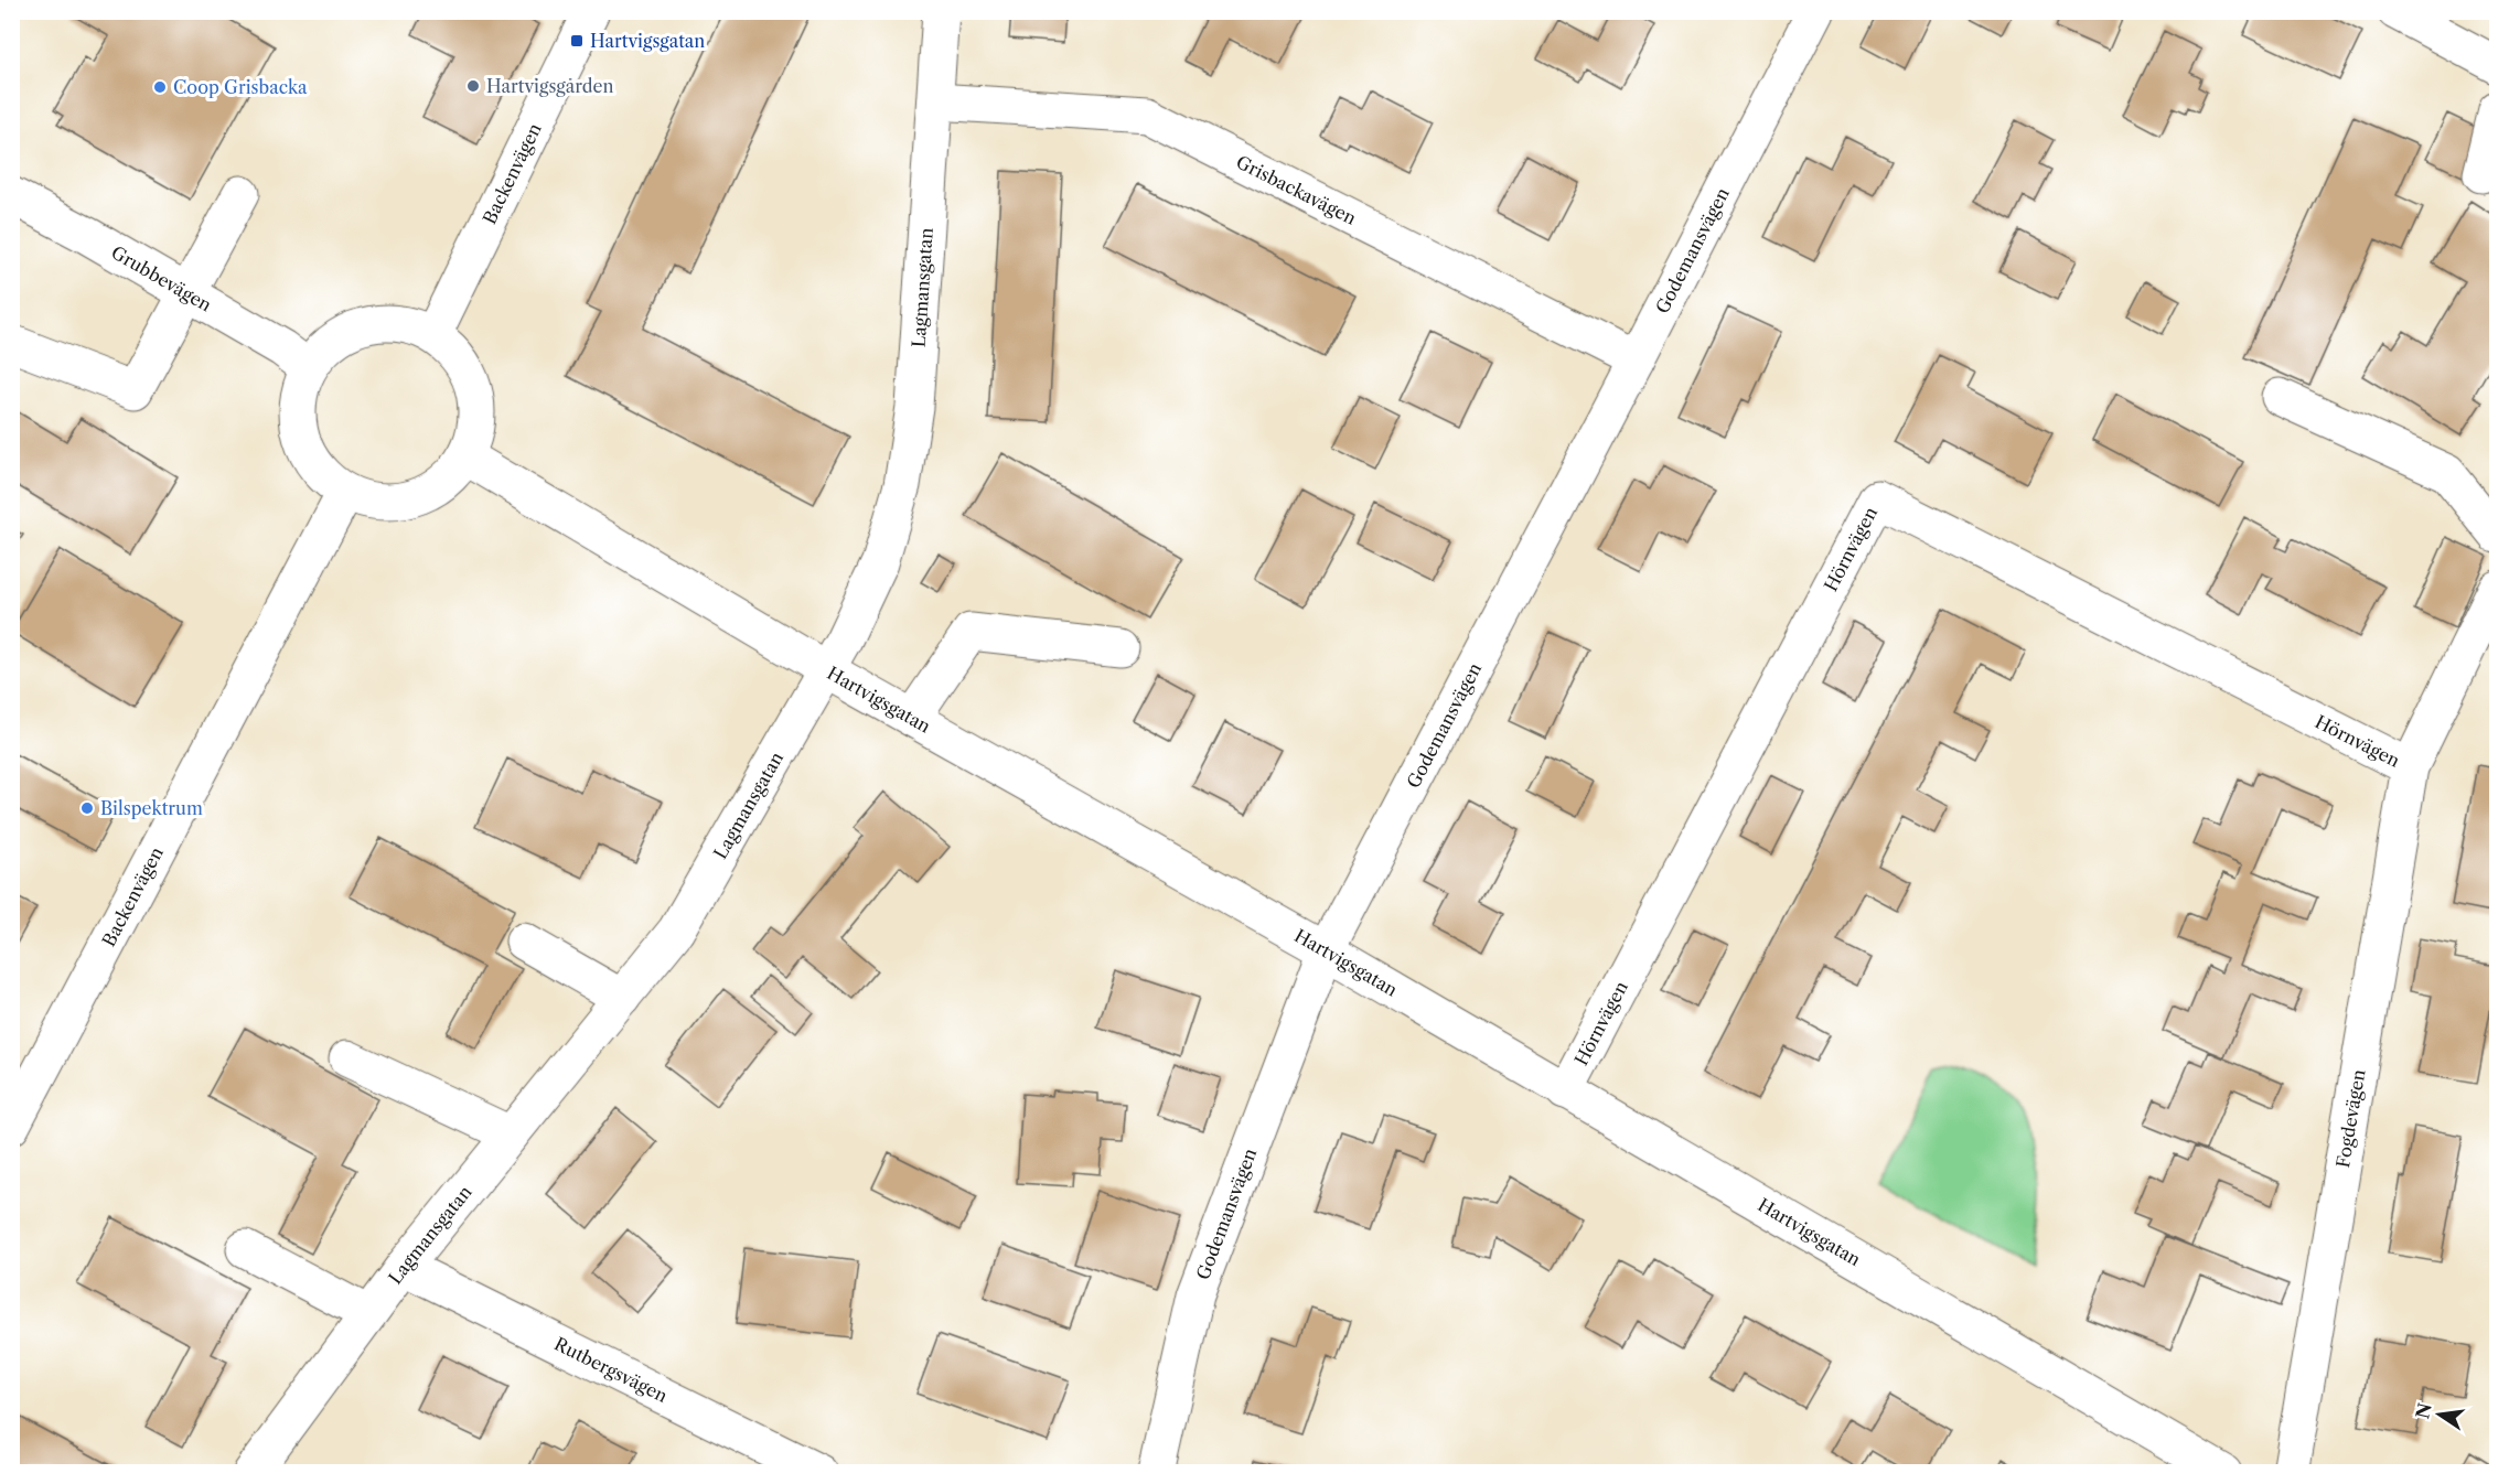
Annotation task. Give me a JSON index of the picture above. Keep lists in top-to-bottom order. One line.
{"streets":{"street":["Backenvägen","Grisbackavägen","Godemansvägen","Grubbevägen","Lagmansgatan","Hörnvägen","Hartvigsgatan","Fogdevägen","Rutbergsvägen"]},"crossings":[["Backenvägen","Grubbevägen"],["Backenvägen","Hartvigsgatan"],["Grisbackavägen","Godemansvägen"],["Grisbackavägen","Lagmansgatan"],["Godemansvägen","Hartvigsgatan"],["Grubbevägen","Hartvigsgatan"],["Lagmansgatan","Hartvigsgatan"],["Lagmansgatan","Rutbergsvägen"],["Hörnvägen","Hartvigsgatan"],["Hörnvägen","Fogdevägen"]],"places":{"transit":["Hartvigsgatan"],"other":["Hartvigsgården","Coop Grisbacka","Bilspektrum"]},"north":"left"}
